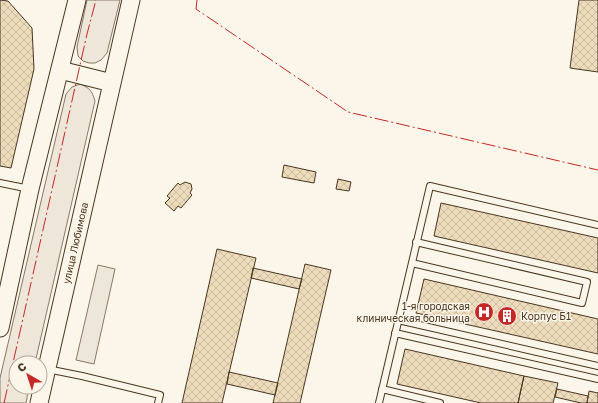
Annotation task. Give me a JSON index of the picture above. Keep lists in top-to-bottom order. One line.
{"streets":{"main road":["улица Любимова"]},"places":{"hospital":["1-я городская клиническая больница"],"building":["Корпус Б1"]},"north":"top left"}
